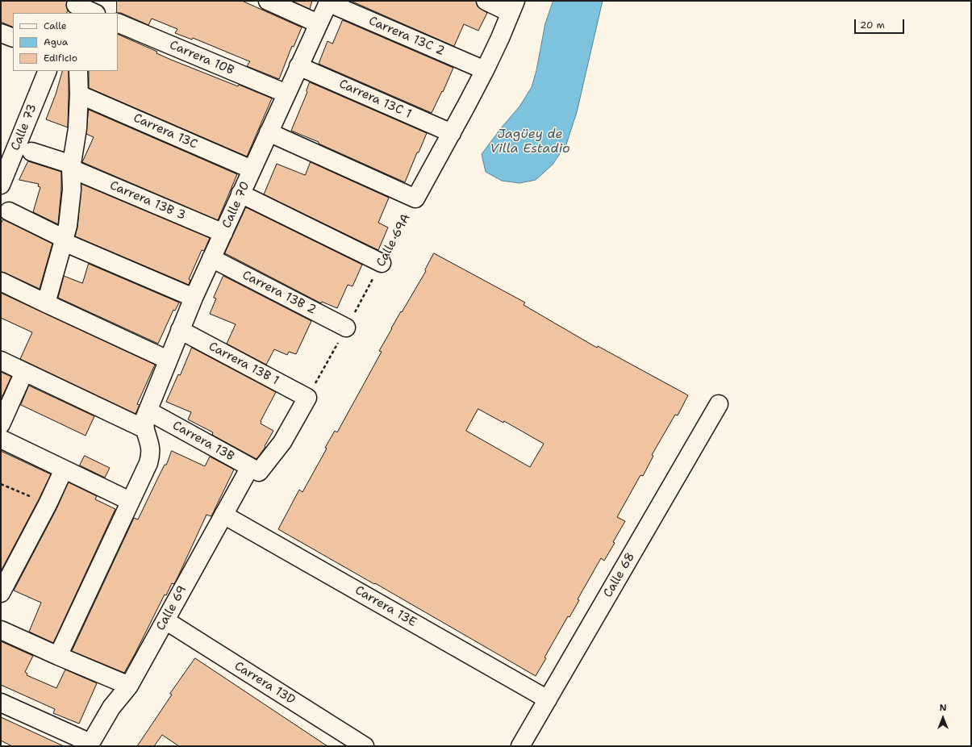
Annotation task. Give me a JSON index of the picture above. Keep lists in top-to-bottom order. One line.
{"streets":{"street":["Carrera 13C 2","Carrera 10B","Carrera 13C 1","Calle 73","Carrera 13C","Carrera 13B 3","Calle 70","Calle 69A","Carrera 13B 2","Carrera 13B 1","Carrera 13B","Calle 68","Carrera 13E","Calle 69","Carrera 13D"]},"crossings":[["Carrera 13C 2","Calle 70"],["Carrera 13C 2","Calle 69A"],["Carrera 10B","Calle 70"],["Carrera 13C 1","Calle 70"],["Carrera 13C 1","Calle 69A"],["Carrera 13C","Calle 70"],["Carrera 13B 3","Calle 70"],["Calle 70","Carrera 13B 2"],["Calle 70","Carrera 13B 1"],["Calle 70","Carrera 13B"],["Calle 69A","Carrera 13B 2"],["Calle 69A","Carrera 13B 1"],["Carrera 13B","Calle 69"],["Calle 68","Carrera 13E"],["Carrera 13E","Calle 69"],["Calle 69","Carrera 13D"]],"water":["Jagüey de Villa Estadio"],"legend":["Calle","Agua","Edificio"],"scale_bar":"20 m","north":"top"}
